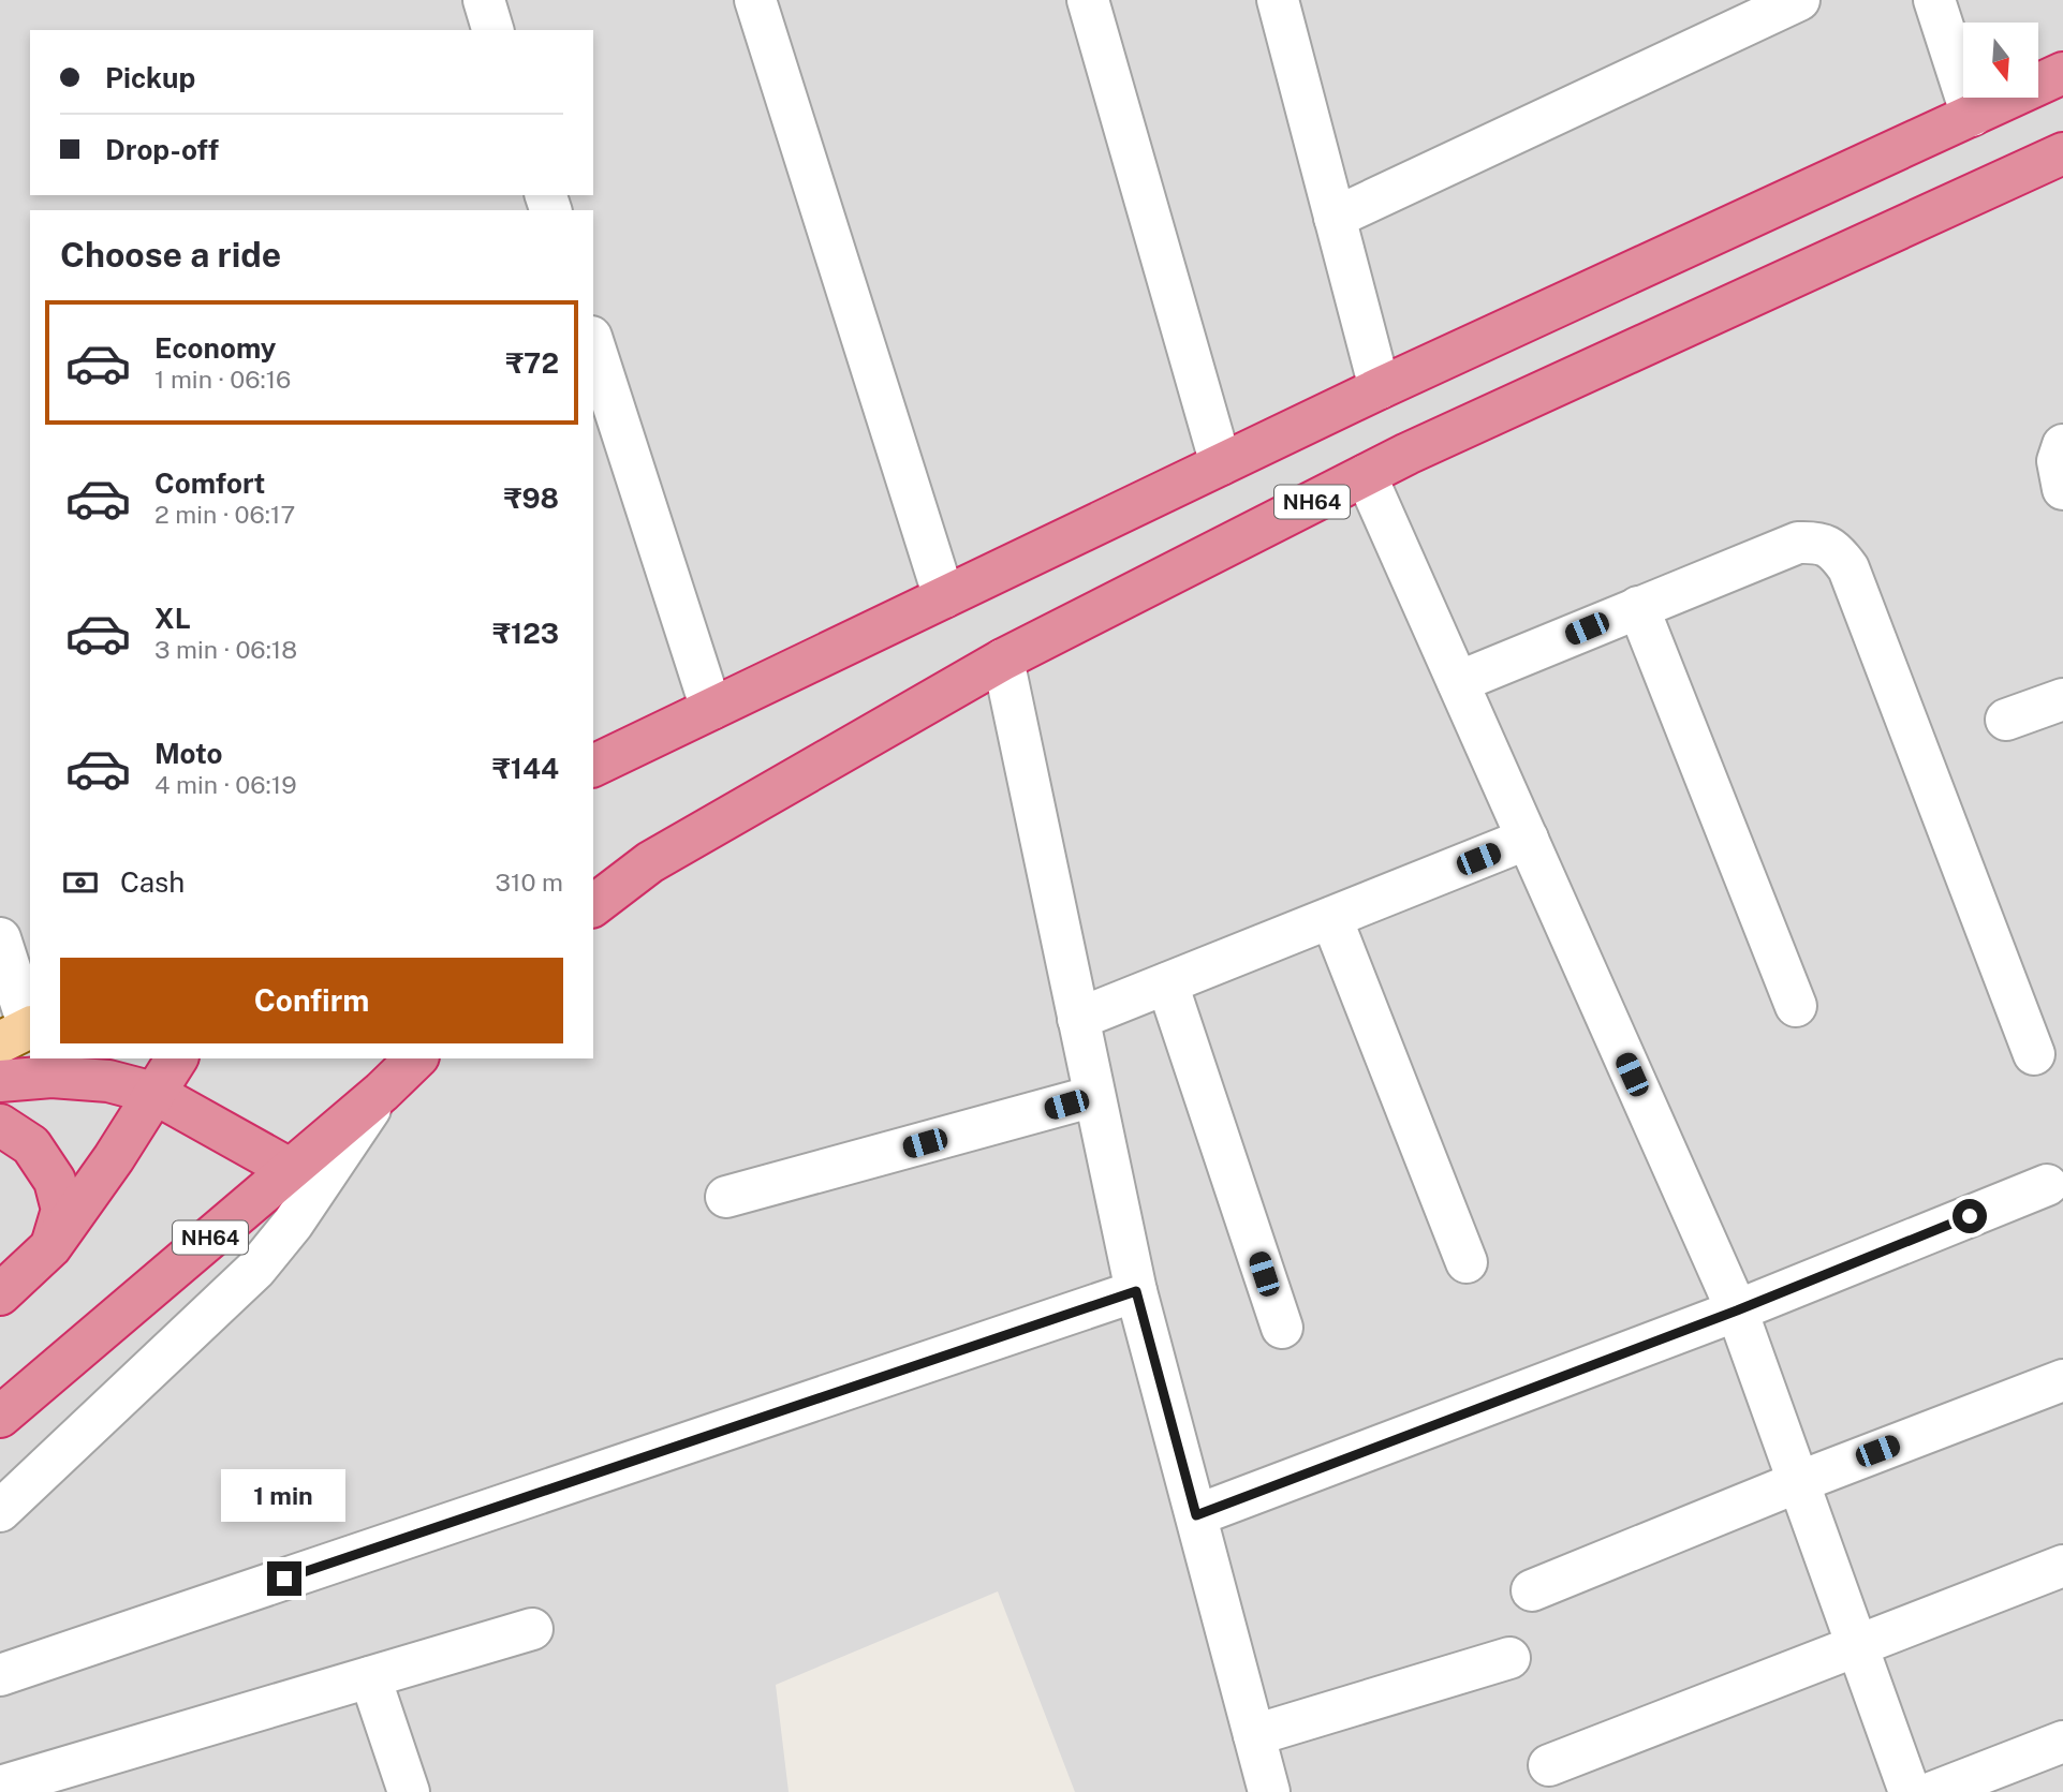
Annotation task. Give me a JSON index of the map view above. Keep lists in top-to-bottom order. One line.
{"streets":{"highway":["NH64"]},"north":"bottom","page":{"banner":["Pickup","Drop-off"],"heading":"Choose a ride","list":[{"name":"Economy","note":"1 min · 06:16","value":"₹72"},{"name":"Comfort","note":"2 min · 06:17","value":"₹98"},{"name":"XL","note":"3 min · 06:18","value":"₹123"},{"name":"Moto","note":"4 min · 06:19","value":"₹144"}],"pay":["Cash","310 m"],"buttons":"Confirm","bubble":"1 min"}}
